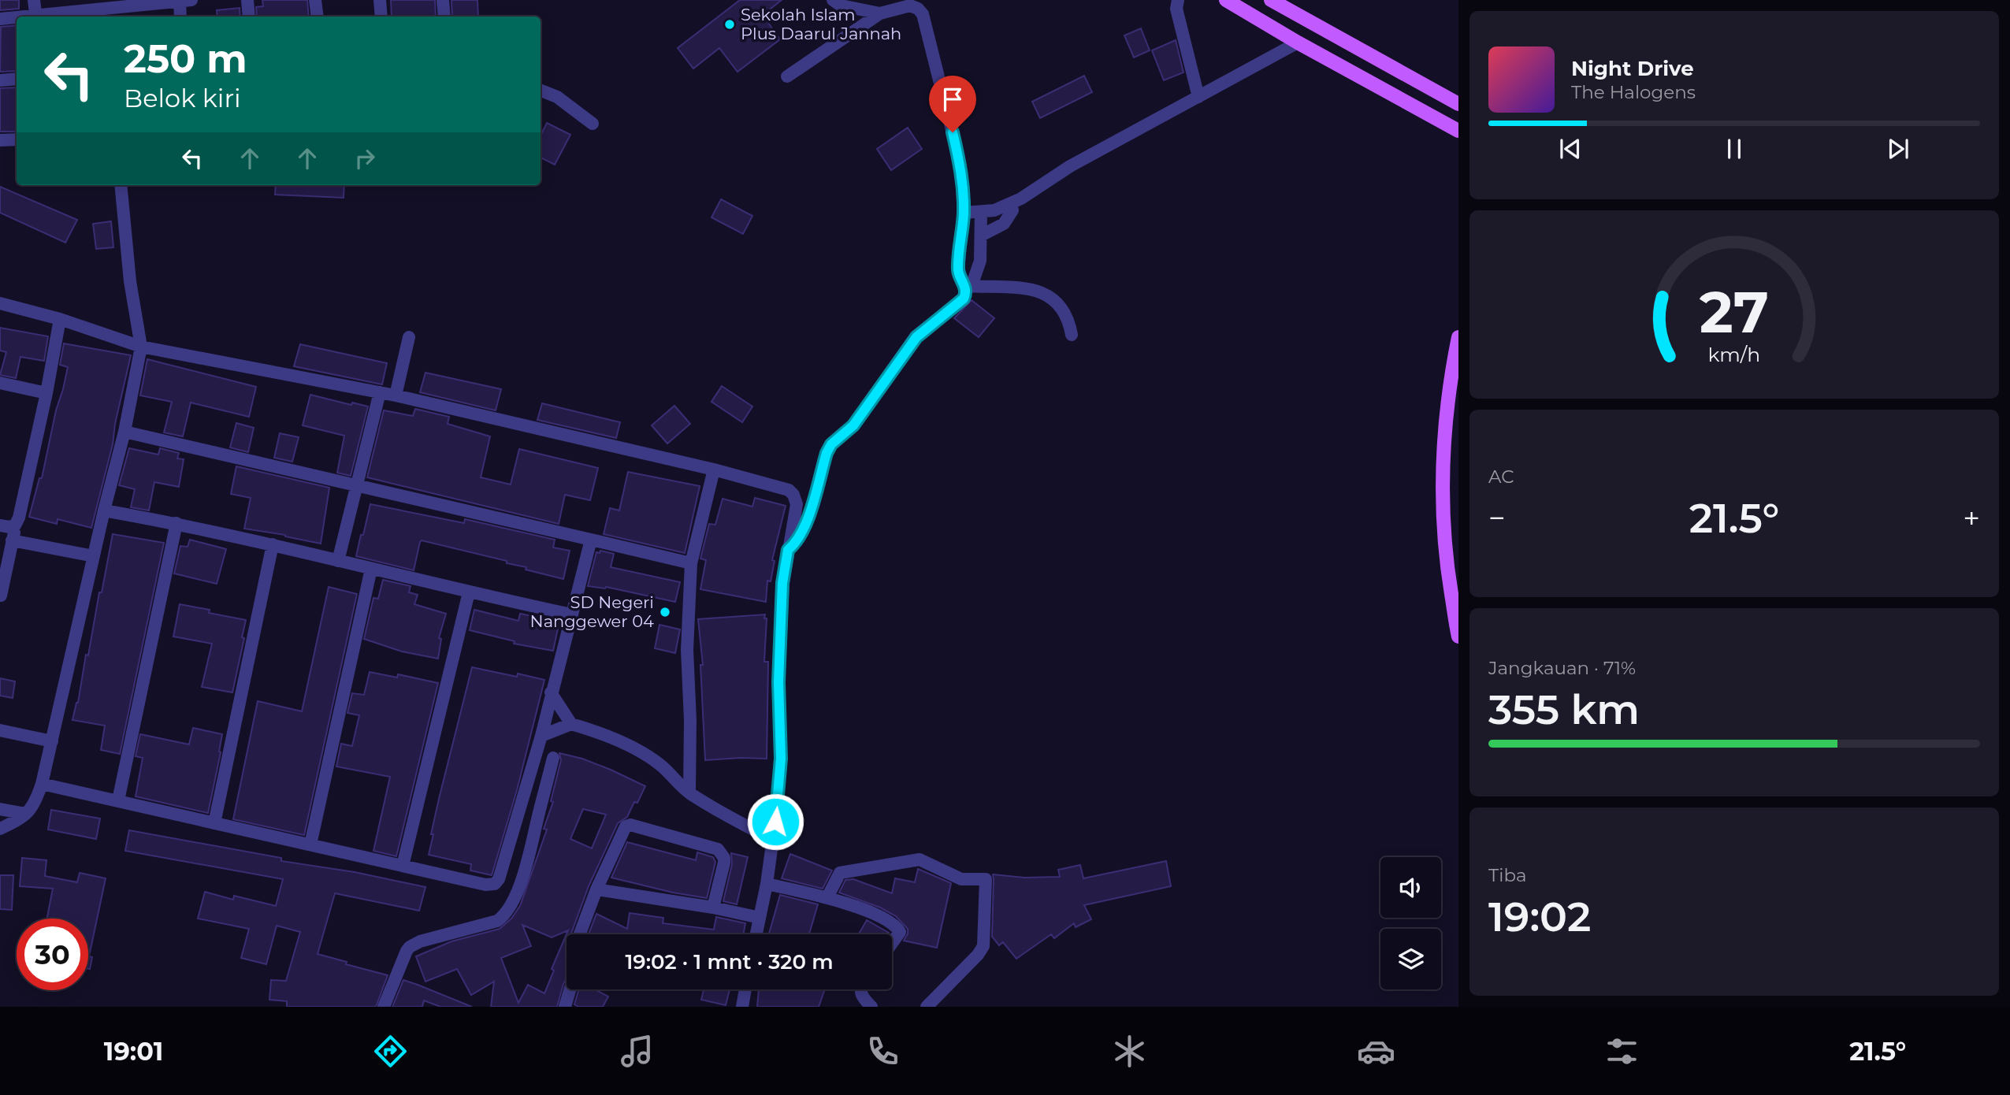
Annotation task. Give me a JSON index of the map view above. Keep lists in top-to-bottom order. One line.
{"places":["Sekolah Islam Plus Daarul Jannah","SD Negeri Nanggewer 04"],"page":{"turn":["250 m","Belok kiri"],"song":["Night Drive","The Halogens"],"tile":["AC",["Jangkauan · 71%","355 km"],["Tiba","19:02"]],"heat":["−","21.5°","+"],"limit":"30","trip":"19:02 · 1 mnt · 320 m","tabs":["19:01","21.5°"],"gauge":["27","km/h"]}}
